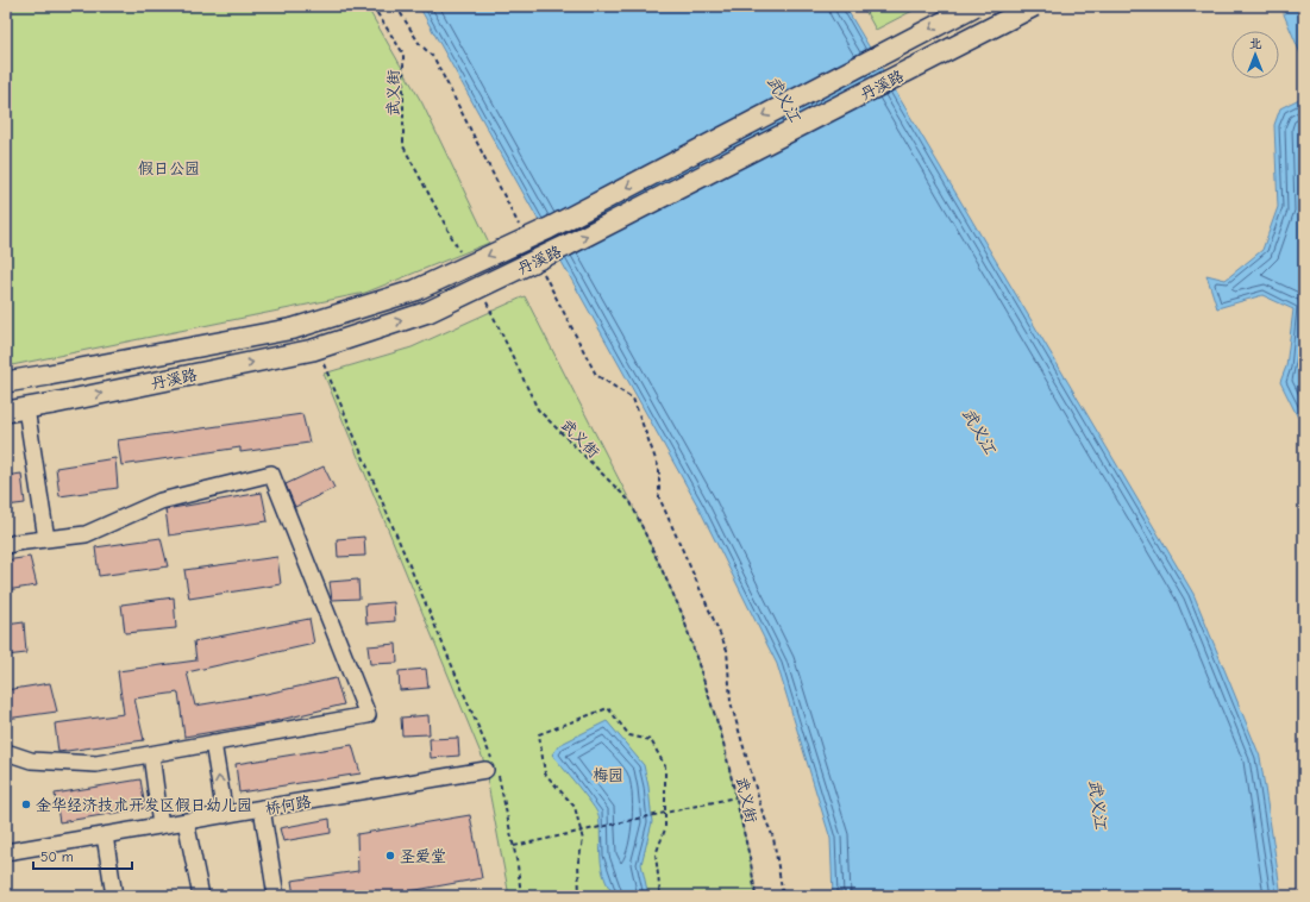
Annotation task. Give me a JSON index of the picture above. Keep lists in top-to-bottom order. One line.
{"streets":{"main road":["丹溪路"],"street":["桥何路"],"path":["武义街"]},"water":["武义江"],"parks":["假日公园","梅园"],"places":["金华经济技术开发区假日幼儿园","圣爱堂"],"scale_bar":"50 m","north":"top"}
